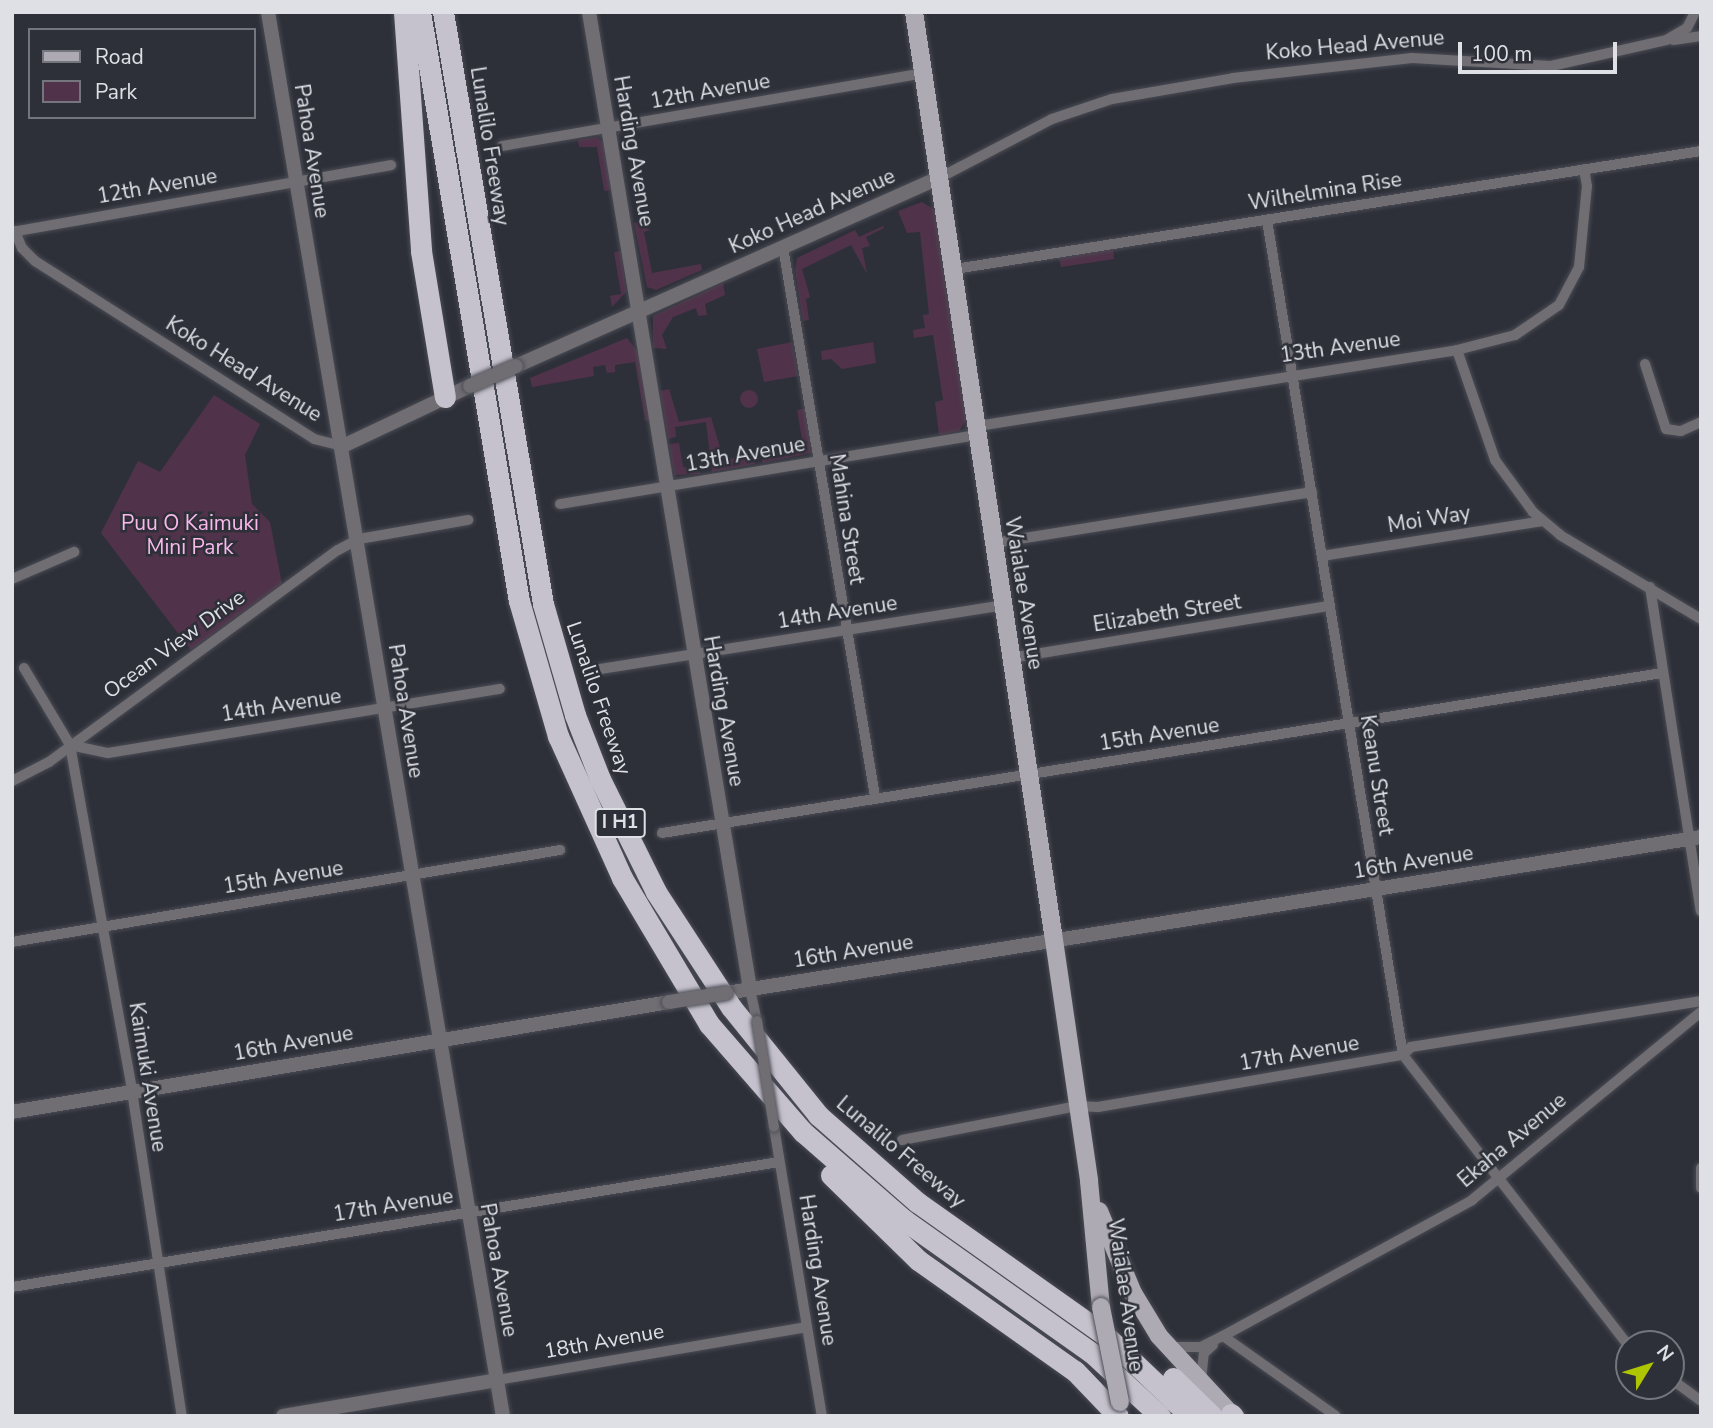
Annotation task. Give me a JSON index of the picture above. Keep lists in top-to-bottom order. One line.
{"streets":{"highway":["Lunalilo Freeway","I H1"],"main road":["Waialae Avenue"],"street":["Koko Head Avenue","12th Avenue","Pahoa Avenue","Harding Avenue","Wilhelmina Rise","13th Avenue","Mahina Street","Moi Way","14th Avenue","Elizabeth Street","Ocean View Drive","15th Avenue","Keanu Street","16th Avenue","17th Avenue","Kaimuki Avenue","Ekaha Avenue","18th Avenue"]},"crossings":[["Koko Head Avenue","12th Avenue"],["Koko Head Avenue","Pahoa Avenue"],["Koko Head Avenue","Harding Avenue"],["Koko Head Avenue","Mahina Street"],["Koko Head Avenue","Waialae Avenue"],["12th Avenue","Pahoa Avenue"],["12th Avenue","Harding Avenue"],["12th Avenue","Waialae Avenue"],["Pahoa Avenue","14th Avenue"],["Pahoa Avenue","Ocean View Drive"],["Pahoa Avenue","15th Avenue"],["Pahoa Avenue","16th Avenue"],["Pahoa Avenue","17th Avenue"],["Pahoa Avenue","18th Avenue"],["Harding Avenue","13th Avenue"],["Harding Avenue","14th Avenue"],["Harding Avenue","15th Avenue"],["Harding Avenue","16th Avenue"],["Harding Avenue","17th Avenue"],["Harding Avenue","18th Avenue"],["Wilhelmina Rise","13th Avenue"],["Wilhelmina Rise","Waialae Avenue"],["Wilhelmina Rise","Keanu Street"],["13th Avenue","Mahina Street"],["13th Avenue","Waialae Avenue"],["13th Avenue","Keanu Street"],["Mahina Street","14th Avenue"],["Mahina Street","15th Avenue"],["Moi Way","Keanu Street"],["Waialae Avenue","14th Avenue"],["Waialae Avenue","Elizabeth Street"],["Waialae Avenue","15th Avenue"],["Waialae Avenue","16th Avenue"],["Waialae Avenue","17th Avenue"],["Waialae Avenue","Ekaha Avenue"],["14th Avenue","Ocean View Drive"],["14th Avenue","Kaimuki Avenue"],["Elizabeth Street","Keanu Street"],["Ocean View Drive","Kaimuki Avenue"],["15th Avenue","Keanu Street"],["15th Avenue","Kaimuki Avenue"],["Keanu Street","16th Avenue"],["Keanu Street","17th Avenue"],["Keanu Street","Ekaha Avenue"],["16th Avenue","Kaimuki Avenue"],["17th Avenue","Kaimuki Avenue"]],"parks":["Puu O Kaimuki Mini Park"],"legend":["Road","Park"],"scale_bar":"100 m","north":"top right"}
